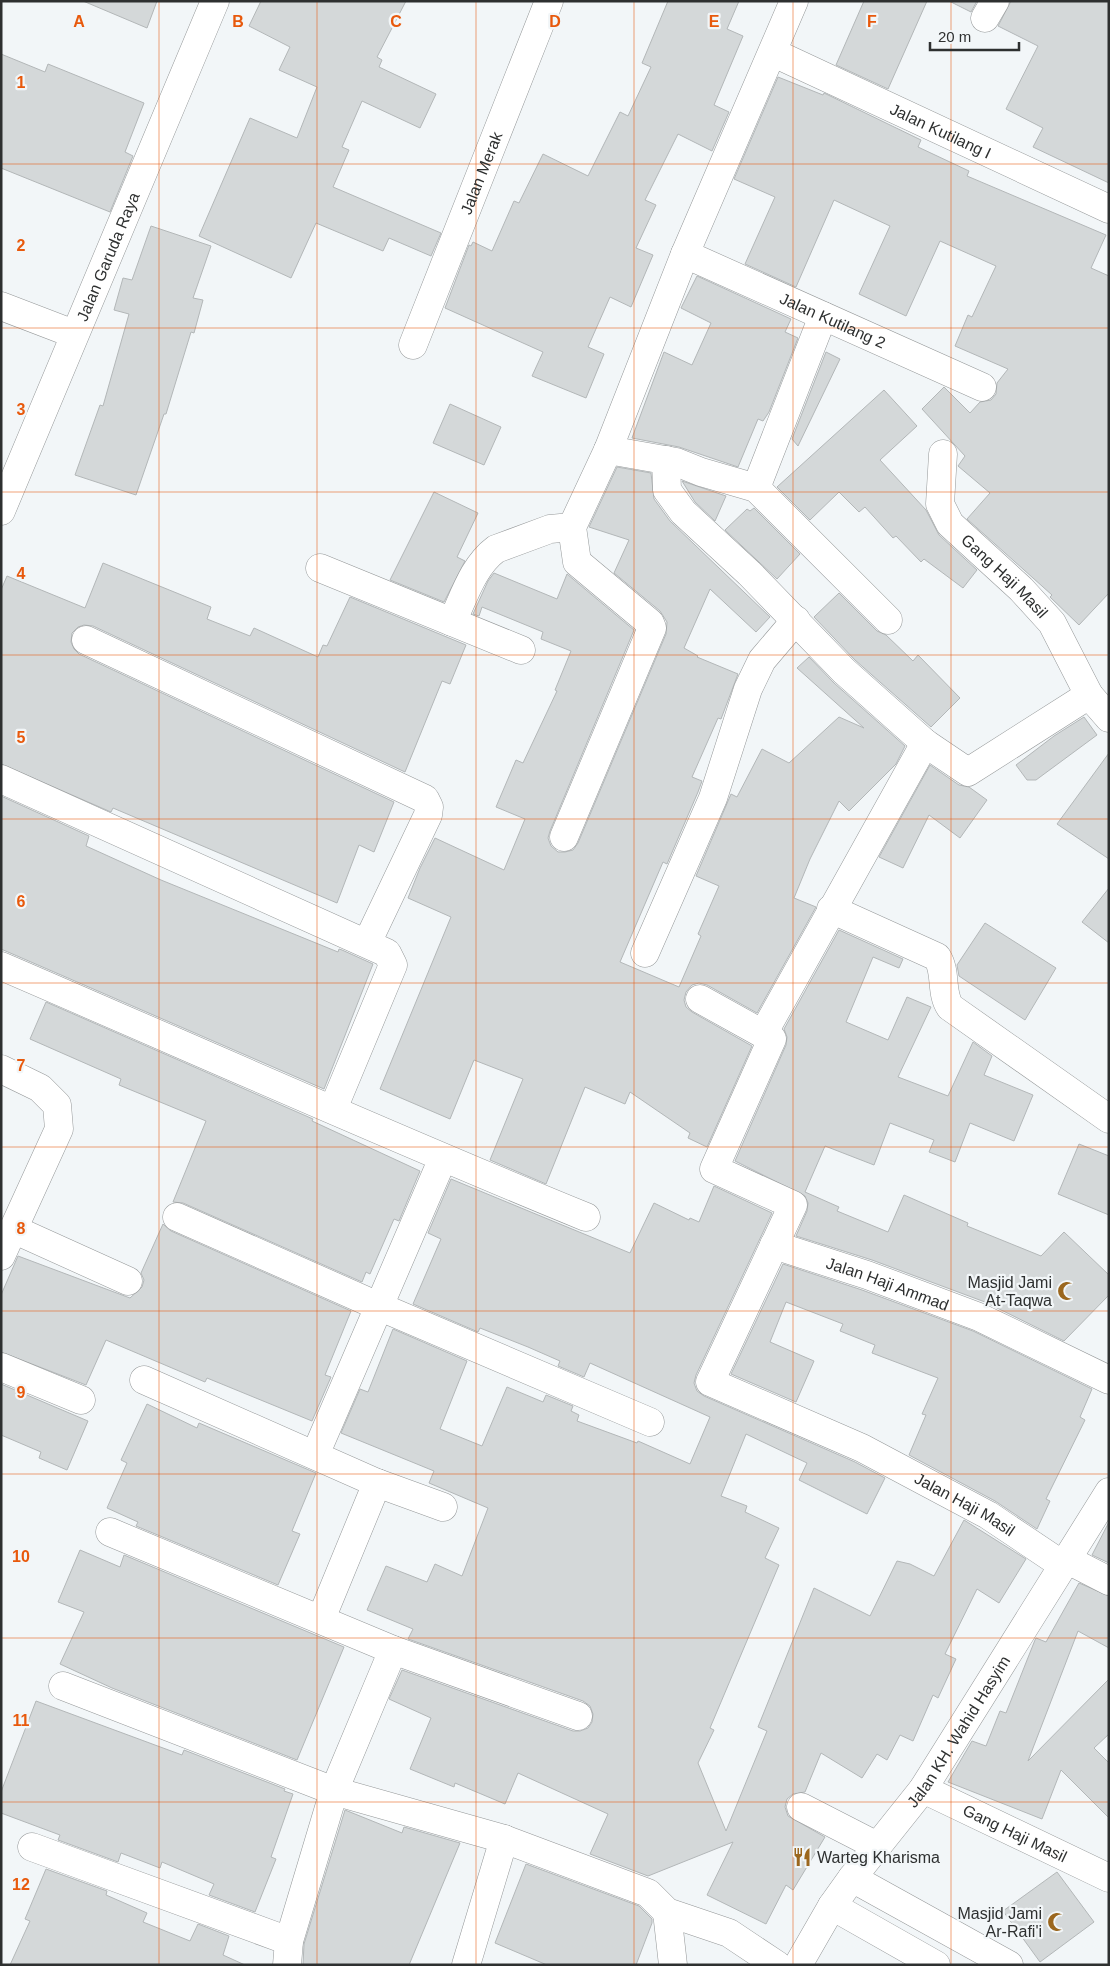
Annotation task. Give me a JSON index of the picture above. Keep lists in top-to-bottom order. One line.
{"streets":{"street":["Jalan Kutilang I","Jalan Merak","Jalan Garuda Raya","Jalan Kutilang 2","Gang Haji Masil","Jalan Haji Ammad","Jalan Haji Masil","Jalan KH. Wahid Hasyim"]},"crossings":[["Gang Haji Masil","Jalan KH. Wahid Hasyim"],["Jalan Haji Ammad","Jalan Haji Masil"],["Jalan Haji Masil","Jalan KH. Wahid Hasyim"]],"places":{"mosque":["Masjid Jami At-Taqwa","Masjid Jami Ar-Rafi'i"],"restaurant":["Warteg Kharisma"]},"scale_bar":"20 m","grid":{"columns":["A","B","C","D","E","F"],"rows":["1","2","3","4","5","6","7","8","9","10","11","12"]}}
